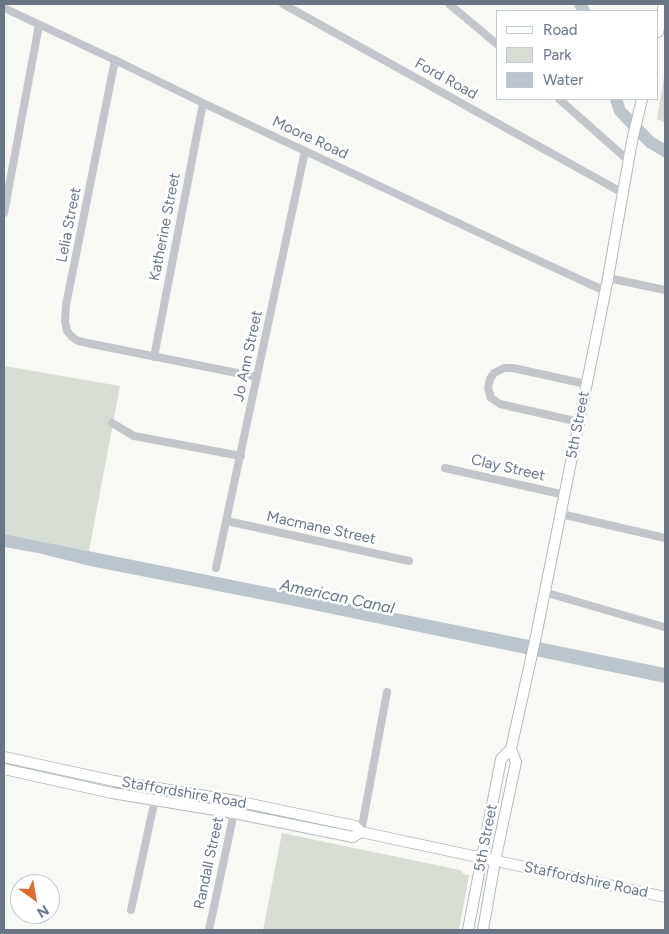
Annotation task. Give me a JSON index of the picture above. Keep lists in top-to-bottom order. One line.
{"streets":{"main road":["5th Street","Staffordshire Road"],"street":["Ford Road","Moore Road","Lelia Street","Katherine Street","Jo Ann Street","Clay Street","Macmane Street","Randall Street"]},"crossings":[["Ford Road","5th Street"],["Moore Road","Lelia Street"],["Moore Road","Katherine Street"],["Moore Road","Jo Ann Street"],["Moore Road","5th Street"],["Lelia Street","Katherine Street"],["Lelia Street","Jo Ann Street"],["Jo Ann Street","Macmane Street"],["5th Street","Clay Street"],["5th Street","Staffordshire Road"],["Staffordshire Road","Randall Street"]],"water":["American Canal"],"legend":["Road","Park","Water"],"north":"bottom right"}
